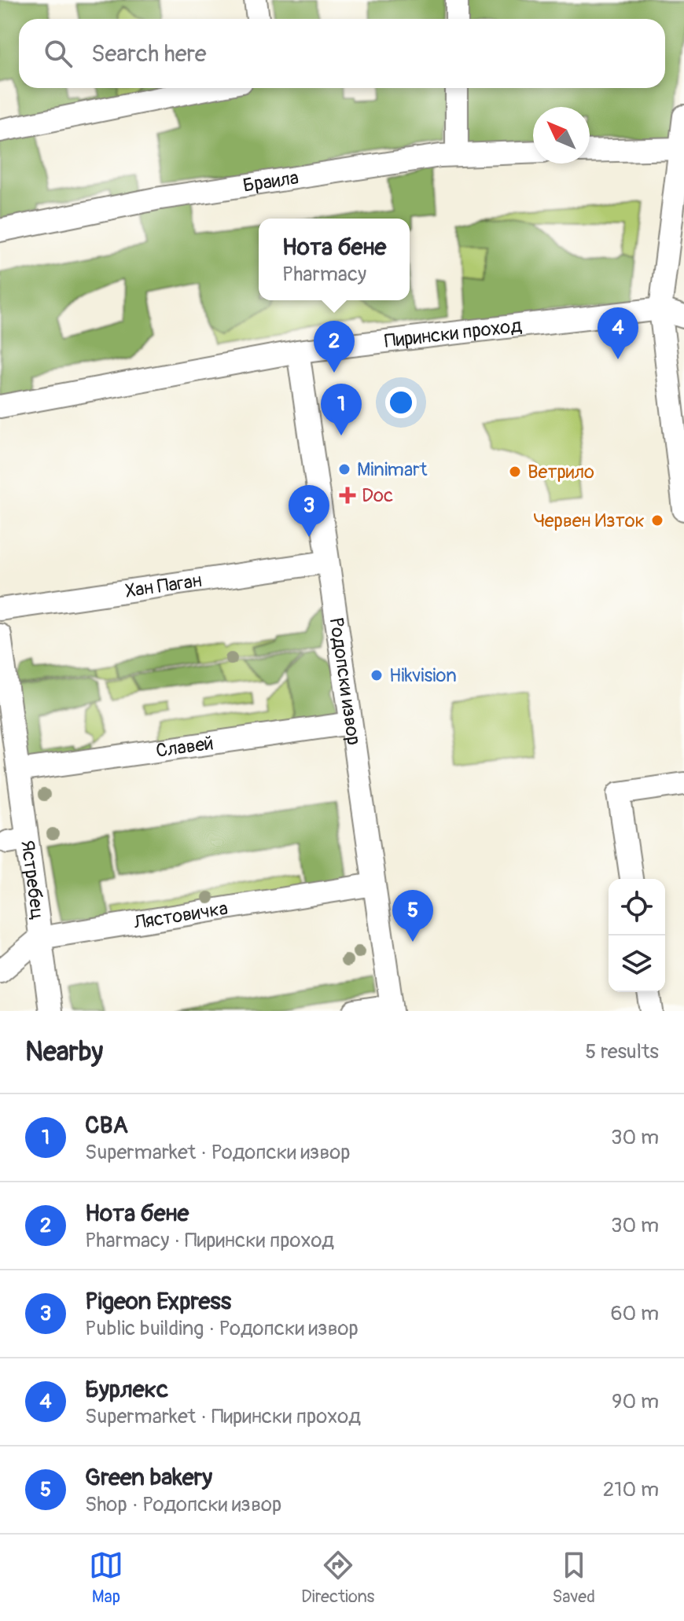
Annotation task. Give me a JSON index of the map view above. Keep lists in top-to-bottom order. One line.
{"streets":{"street":["Браила","Пирински проход","Хан Паган","Родопски извор","Славей","Ястребец","Лястовичка"]},"crossings":[["Пирински проход","Родопски извор"],["Хан Паган","Родопски извор"],["Родопски извор","Славей"],["Родопски извор","Лястовичка"],["Славей","Ястребец"],["Ястребец","Лястовичка"]],"places":{"other":["Minimart","Ветрило","Червен Изток","Hikvision"],"health":["Doc"]},"north":"top left","page":{"search":"Search here","popup":["Нота бене","Pharmacy"],"pins":["4","2","1","3","5"],"heading":["Nearby","5 results"],"list":[{"mark":"1","name":"CBA","note":"Supermarket · Родопски извор","value":"30 m"},{"mark":"2","name":"Нота бене","note":"Pharmacy · Пирински проход","value":"30 m"},{"mark":"3","name":"Pigeon Express","note":"Public building · Родопски извор","value":"60 m"},{"mark":"4","name":"Бурлекс","note":"Supermarket · Пирински проход","value":"90 m"},{"mark":"5","name":"Green bakery","note":"Shop · Родопски извор","value":"210 m"}],"nav":["Map","Directions","Saved"]}}
